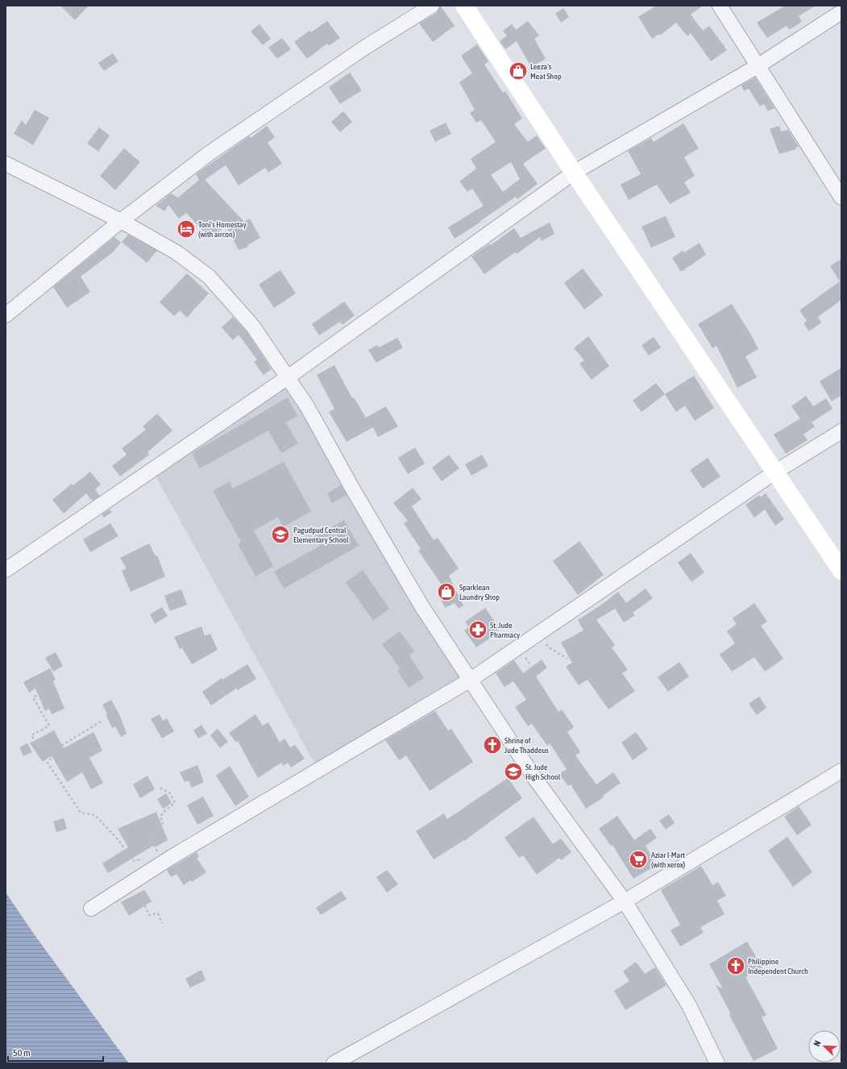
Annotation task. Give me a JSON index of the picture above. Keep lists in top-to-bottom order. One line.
{"places":{"shop":["Leeza's Meat Shop","Sparklean Laundry Shop"],"hotel":["Toni's Homestay (with aircon)"],"school or university":["Pagudpud Central Elementary School","St. Jude High School"],"pharmacy":["St. Jude Pharmacy"],"church":["Shrine of Jude Thaddeus","Philippine Independent Church"],"supermarket":["Aziar I-Mart (with xerox)"]},"scale_bar":"50 m","north":"top left"}
